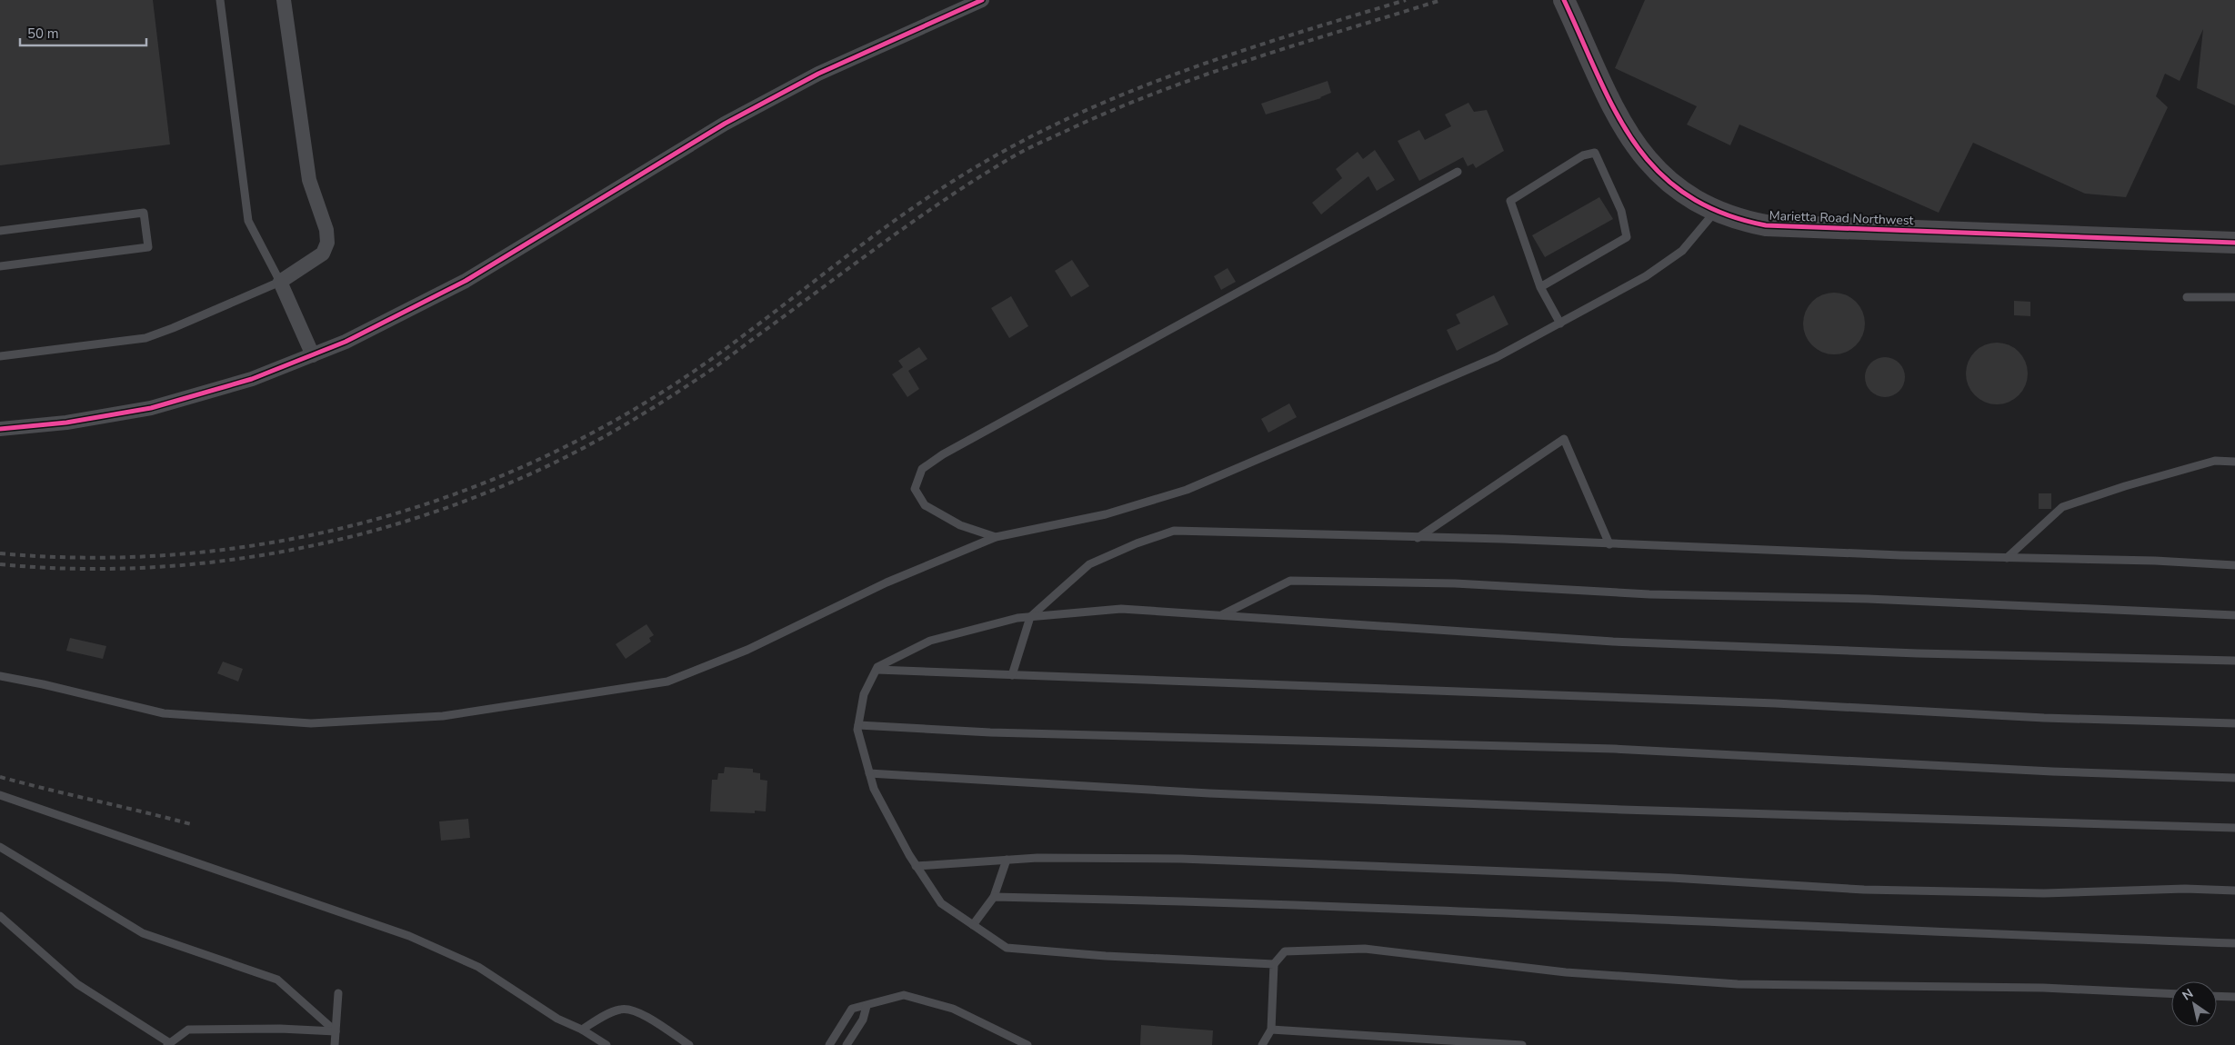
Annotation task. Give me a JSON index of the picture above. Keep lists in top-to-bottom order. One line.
{"streets":{"street":["Marietta Road Northwest"]},"scale_bar":"50 m","north":"top left"}
